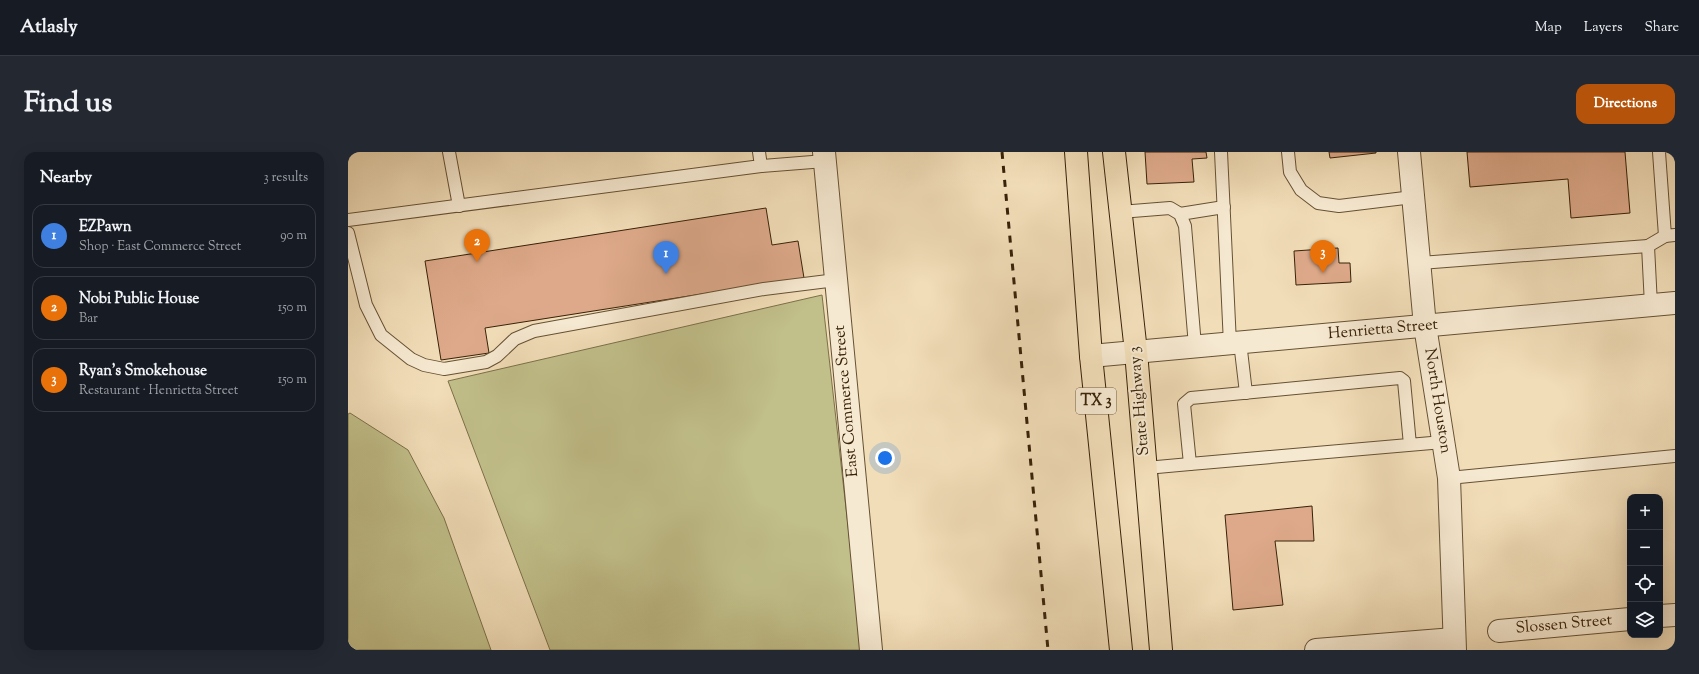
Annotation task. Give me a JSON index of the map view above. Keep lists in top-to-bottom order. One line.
{"streets":{"main road":["TX 3","State Highway 3"],"street":["Henrietta Street","East Commerce Street","North Houston","Slossen Street"]},"crossings":[["Henrietta Street","TX 3"],["Henrietta Street","State Highway 3"],["Henrietta Street","North Houston"]],"page":{"header":"Atlasly","nav":["Map","Layers","Share"],"title":"Find us","buttons":"Directions","heading":["Nearby","3 results"],"list":[{"mark":"1","name":"EZPawn","note":"Shop · East Commerce Street","value":"90 m"},{"mark":"2","name":"Nobi Public House","note":"Bar","value":"150 m"},{"mark":"3","name":"Ryan's Smokehouse","note":"Restaurant · Henrietta Street","value":"150 m"}],"pins":["2","3","1"],"map_buttons":["+","−"]}}
